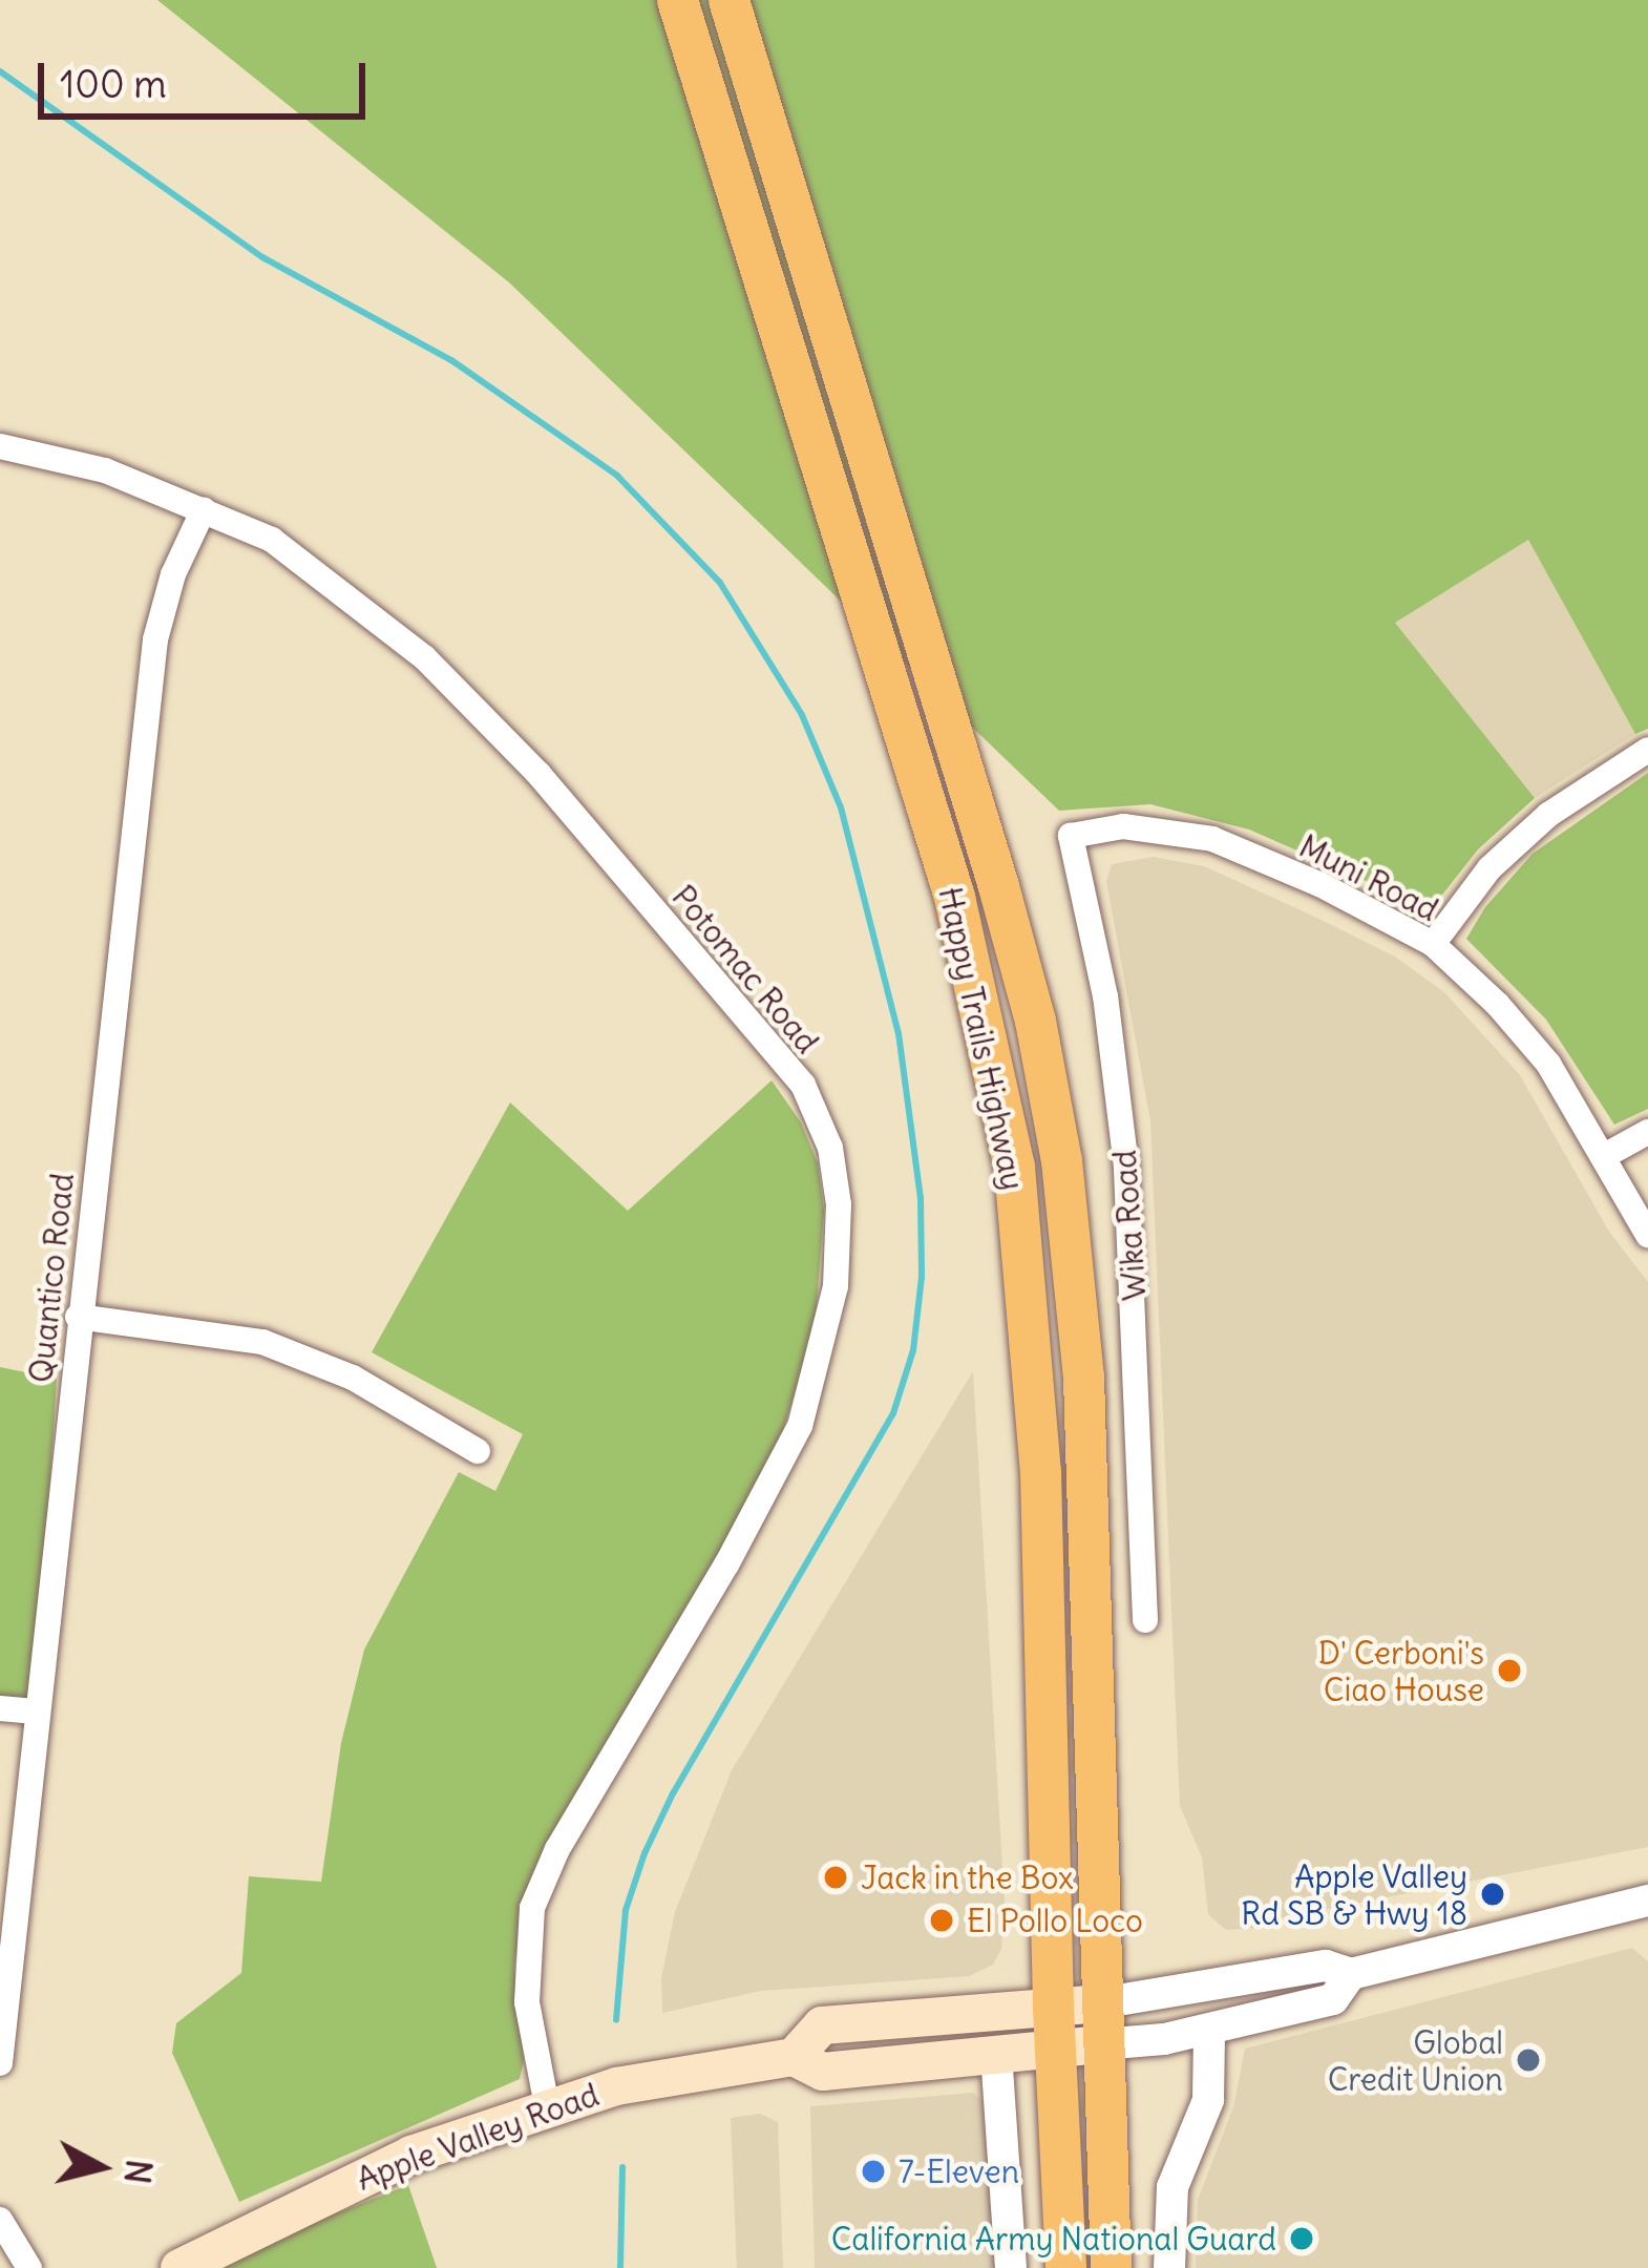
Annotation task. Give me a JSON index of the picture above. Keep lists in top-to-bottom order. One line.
{"streets":{"main road":["Happy Trails Highway","Apple Valley Road"],"street":["Muni Road","Potomac Road","Wika Road","Quantico Road"]},"crossings":[["Muni Road","Wika Road"],["Potomac Road","Quantico Road"],["Potomac Road","Apple Valley Road"],["Happy Trails Highway","Apple Valley Road"]],"places":["D' Cerboni's Ciao House","Jack in the Box","Apple Valley Rd SB & Hwy 18","El Pollo Loco","Global Credit Union","7-Eleven","California Army National Guard"],"scale_bar":"100 m","north":"right"}
